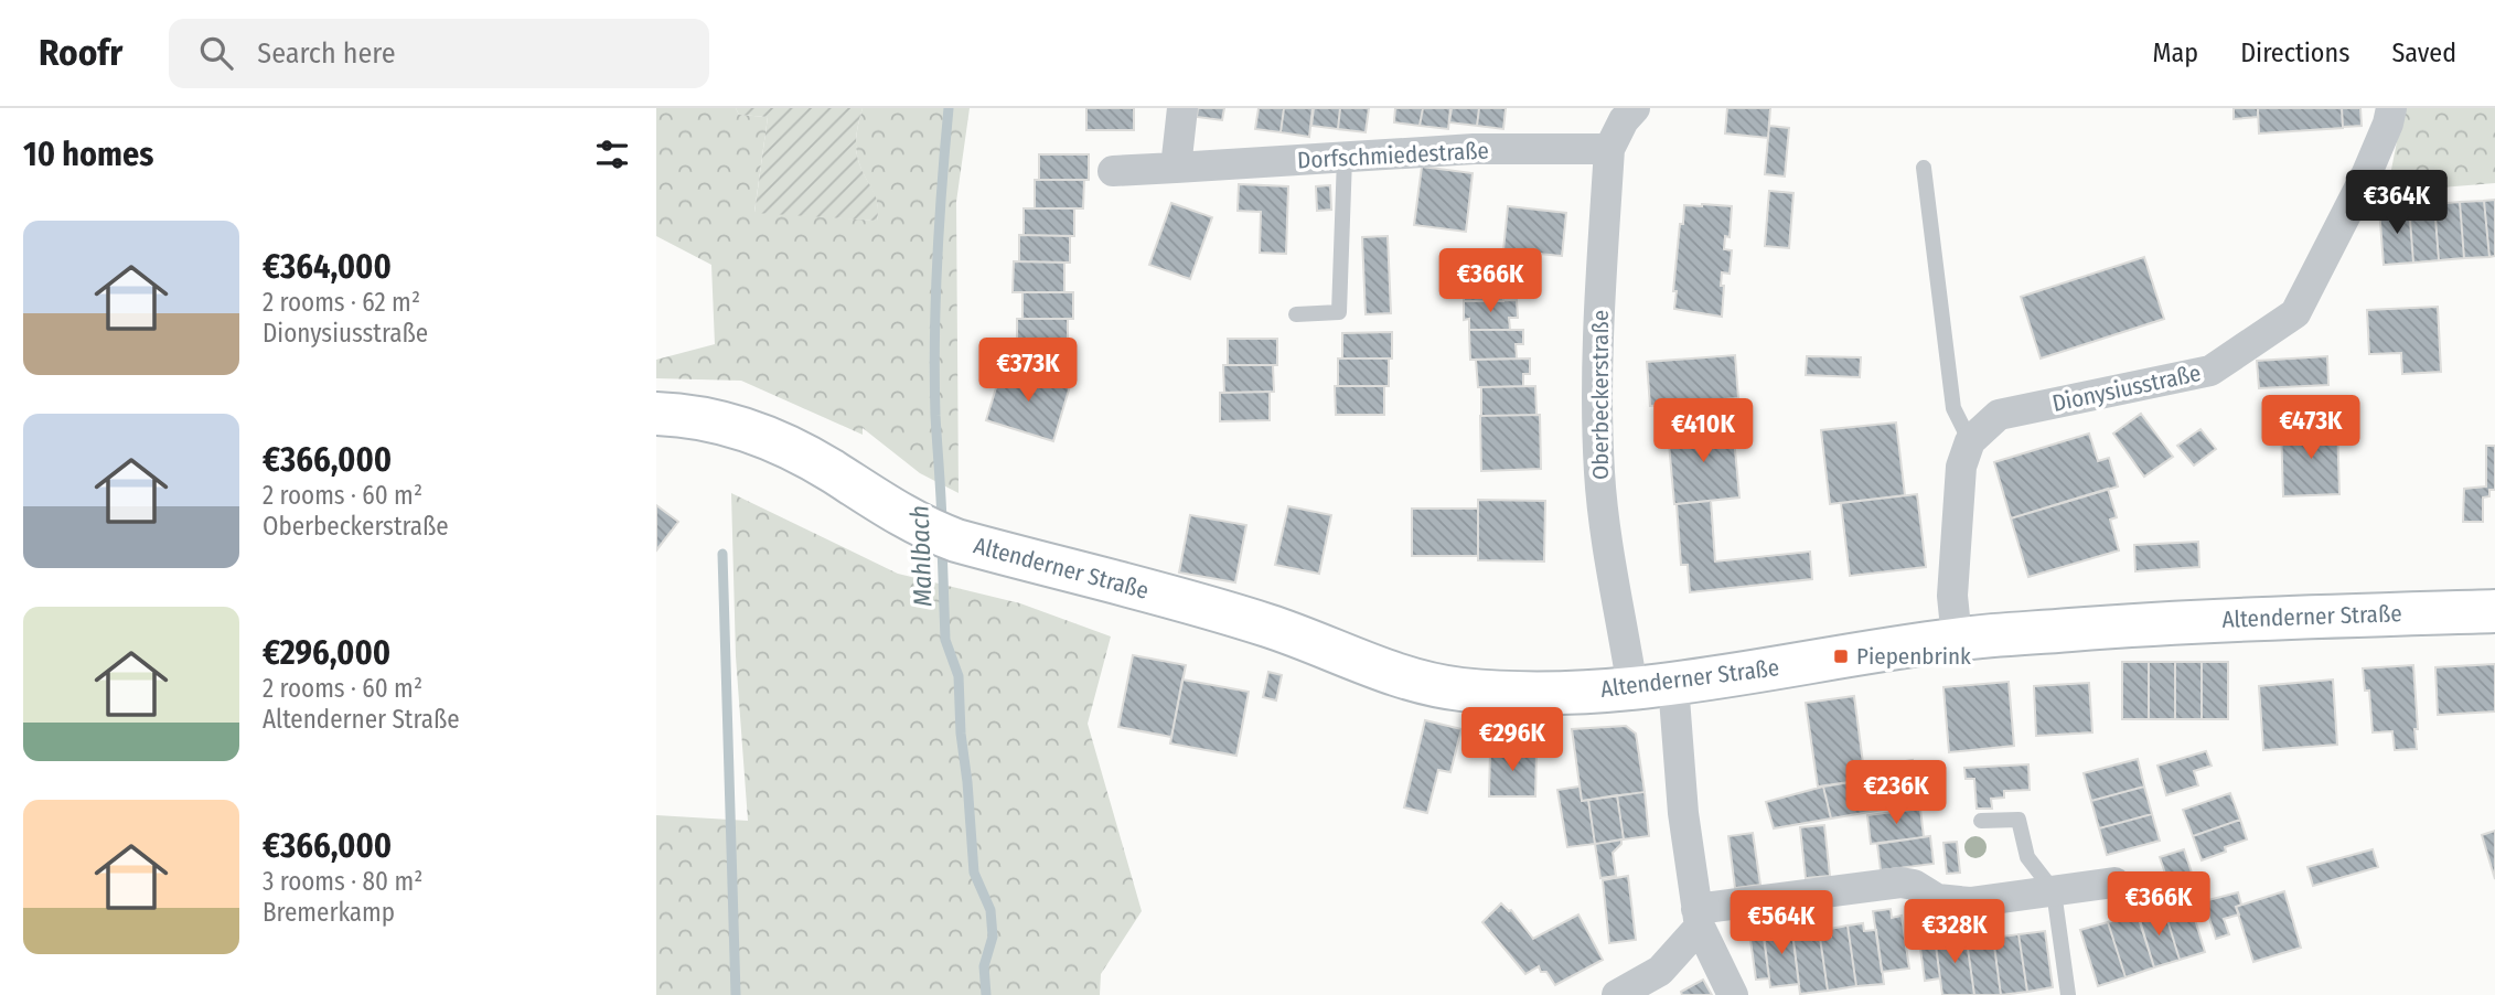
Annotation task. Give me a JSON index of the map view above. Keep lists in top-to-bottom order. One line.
{"streets":{"main road":["Altenderner Straße"],"street":["Dorfschmiedestraße","Dionysiusstraße","Oberbeckerstraße"]},"crossings":[["Dorfschmiedestraße","Oberbeckerstraße"],["Oberbeckerstraße","Altenderner Straße"]],"water":["Mahlbach"],"places":{"transit":["Piepenbrink"]},"page":{"header":"Roofr","search":"Search here","nav":["Map","Directions","Saved"],"heading":"10 homes","price":["€364K","€366K","€373K","€473K","€410K","€296K","€236K","€366K","€564K","€328K"],"list":[{"name":"€364,000","note":"2 rooms · 62 m² · Dionysiusstraße"},{"name":"€366,000","note":"2 rooms · 60 m² · Oberbeckerstraße"},{"name":"€296,000","note":"2 rooms · 60 m² · Altenderner Straße"},{"name":"€366,000","note":"3 rooms · 80 m² · Bremerkamp"}]}}
